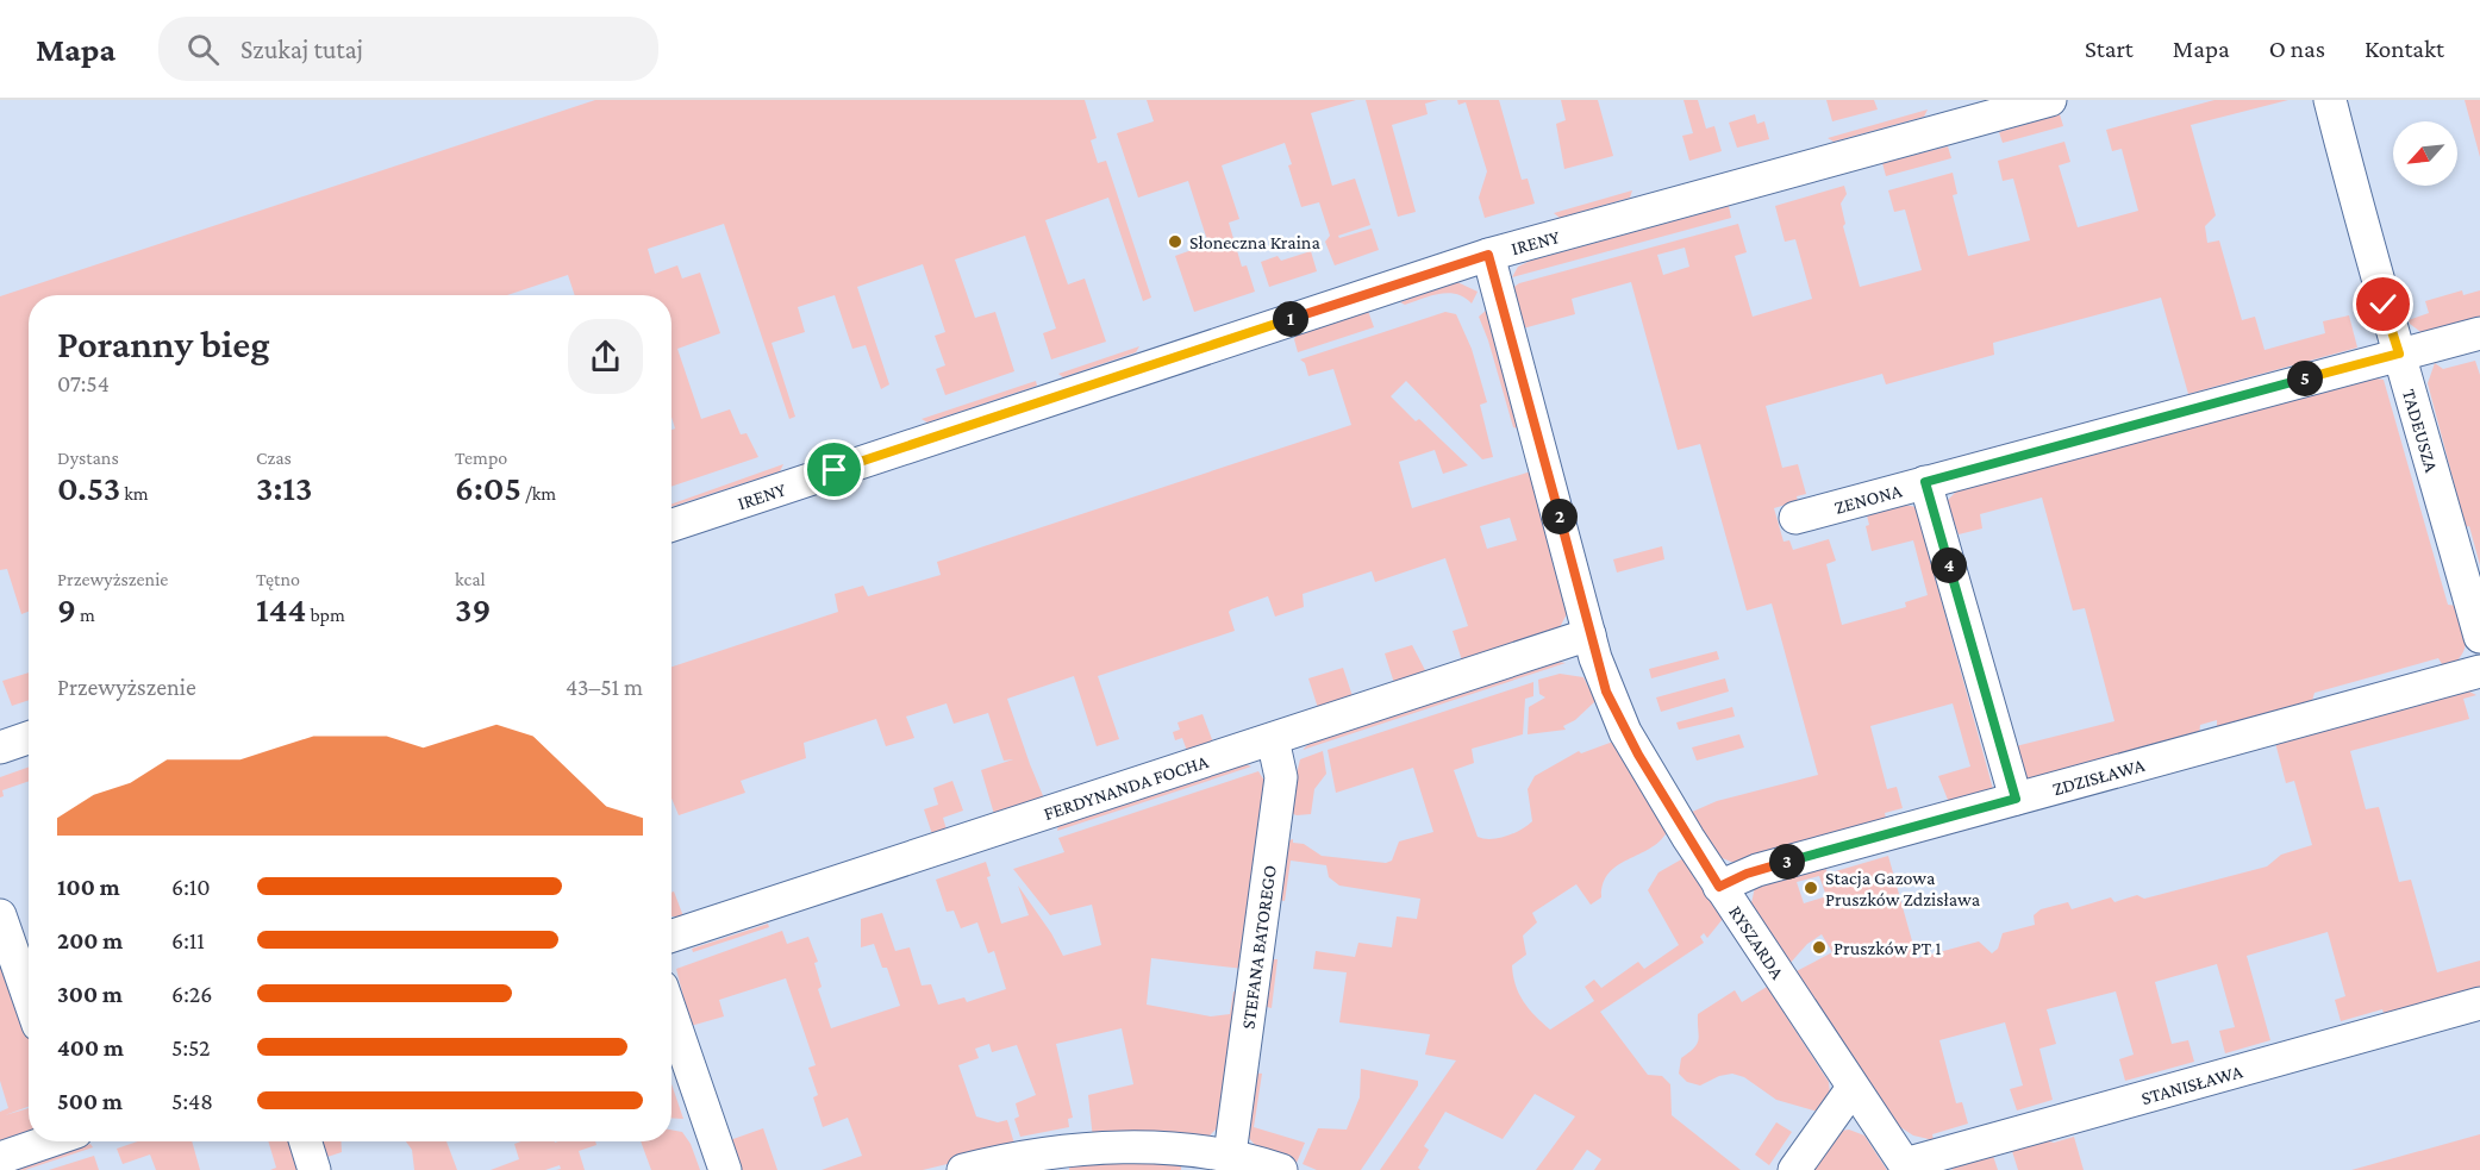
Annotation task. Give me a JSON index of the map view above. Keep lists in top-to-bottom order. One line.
{"streets":{"street":["IRENY","TADEUSZA","ZENONA","ZDZISŁAWA","FERDYNANDA FOCHA","RYSZARDA","STEFANA BATOREGO","STANISŁAWA"]},"crossings":[["IRENY","RYSZARDA"],["TADEUSZA","ZENONA"],["ZDZISŁAWA","RYSZARDA"],["FERDYNANDA FOCHA","RYSZARDA"],["FERDYNANDA FOCHA","STEFANA BATOREGO"],["RYSZARDA","STANISŁAWA"]],"places":["Słoneczna Kraina","Stacja Gazowa Pruszków Zdzisława","Pruszków PT 1"],"north":"bottom left","page":{"header":"Mapa","search":"Szukaj tutaj","nav":["Start","Mapa","O nas","Kontakt"],"heading":["Poranny bieg","07:54"],"pins":["1","5","2","4","3"],"stats":[["Dystans","0.53 km"],["Czas","3:13"],["Tempo","6:05 /km"],["Przewyższenie","9 m"],["Tętno","144 bpm"],["kcal","39"]],"chart":["Przewyższenie","43–51 m"],"list":[{"name":"100 m","note":"6:10"},{"name":"200 m","note":"6:11"},{"name":"300 m","note":"6:26"},{"name":"400 m","note":"5:52"},{"name":"500 m","note":"5:48"}]}}
